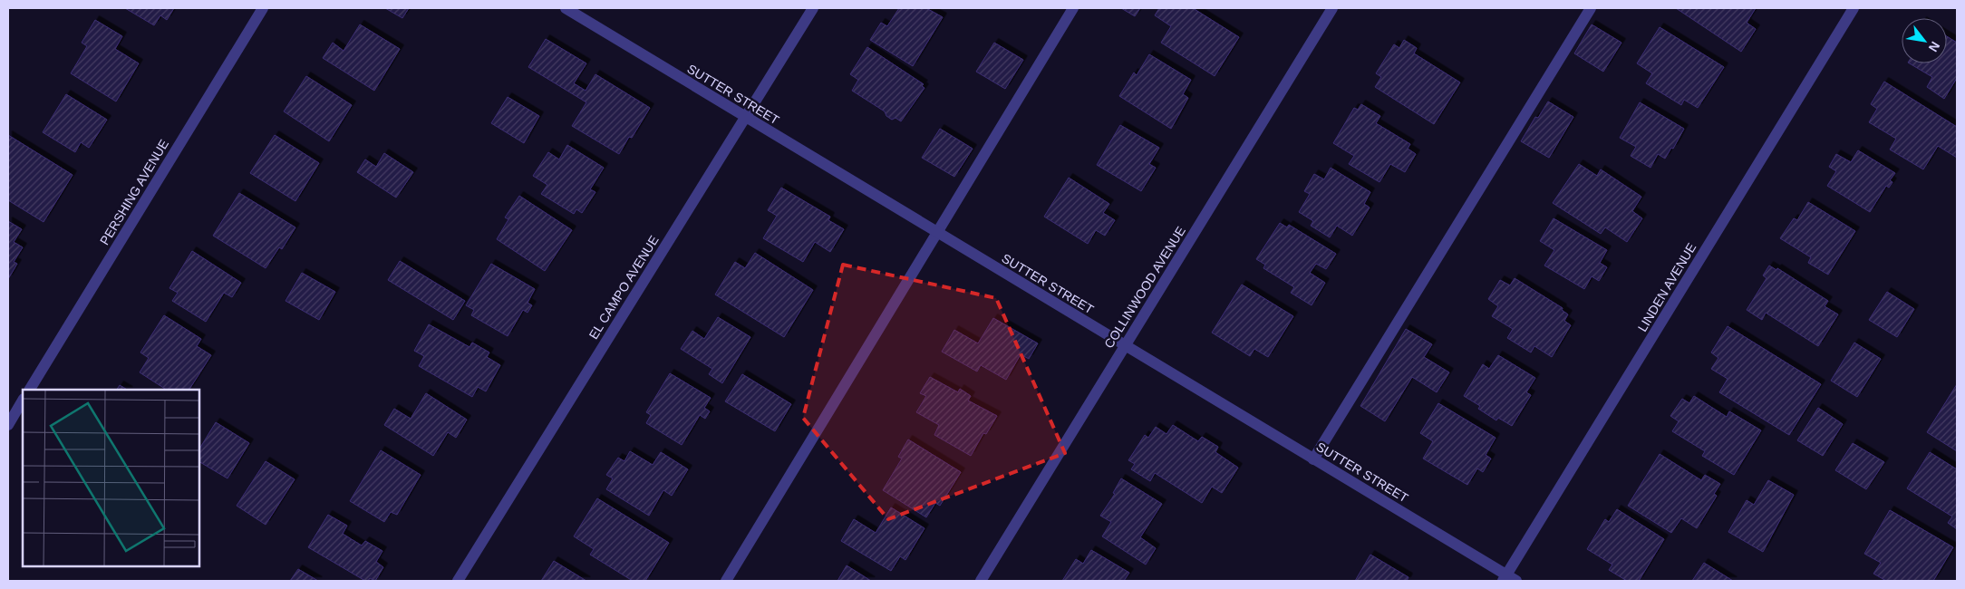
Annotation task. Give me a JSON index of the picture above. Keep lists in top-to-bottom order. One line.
{"streets":{"street":["SUTTER STREET","PERSHING AVENUE","EL CAMPO AVENUE","COLLINWOOD AVENUE","LINDEN AVENUE"]},"crossings":[["SUTTER STREET","EL CAMPO AVENUE"],["SUTTER STREET","COLLINWOOD AVENUE"],["SUTTER STREET","LINDEN AVENUE"]],"north":"bottom right"}
